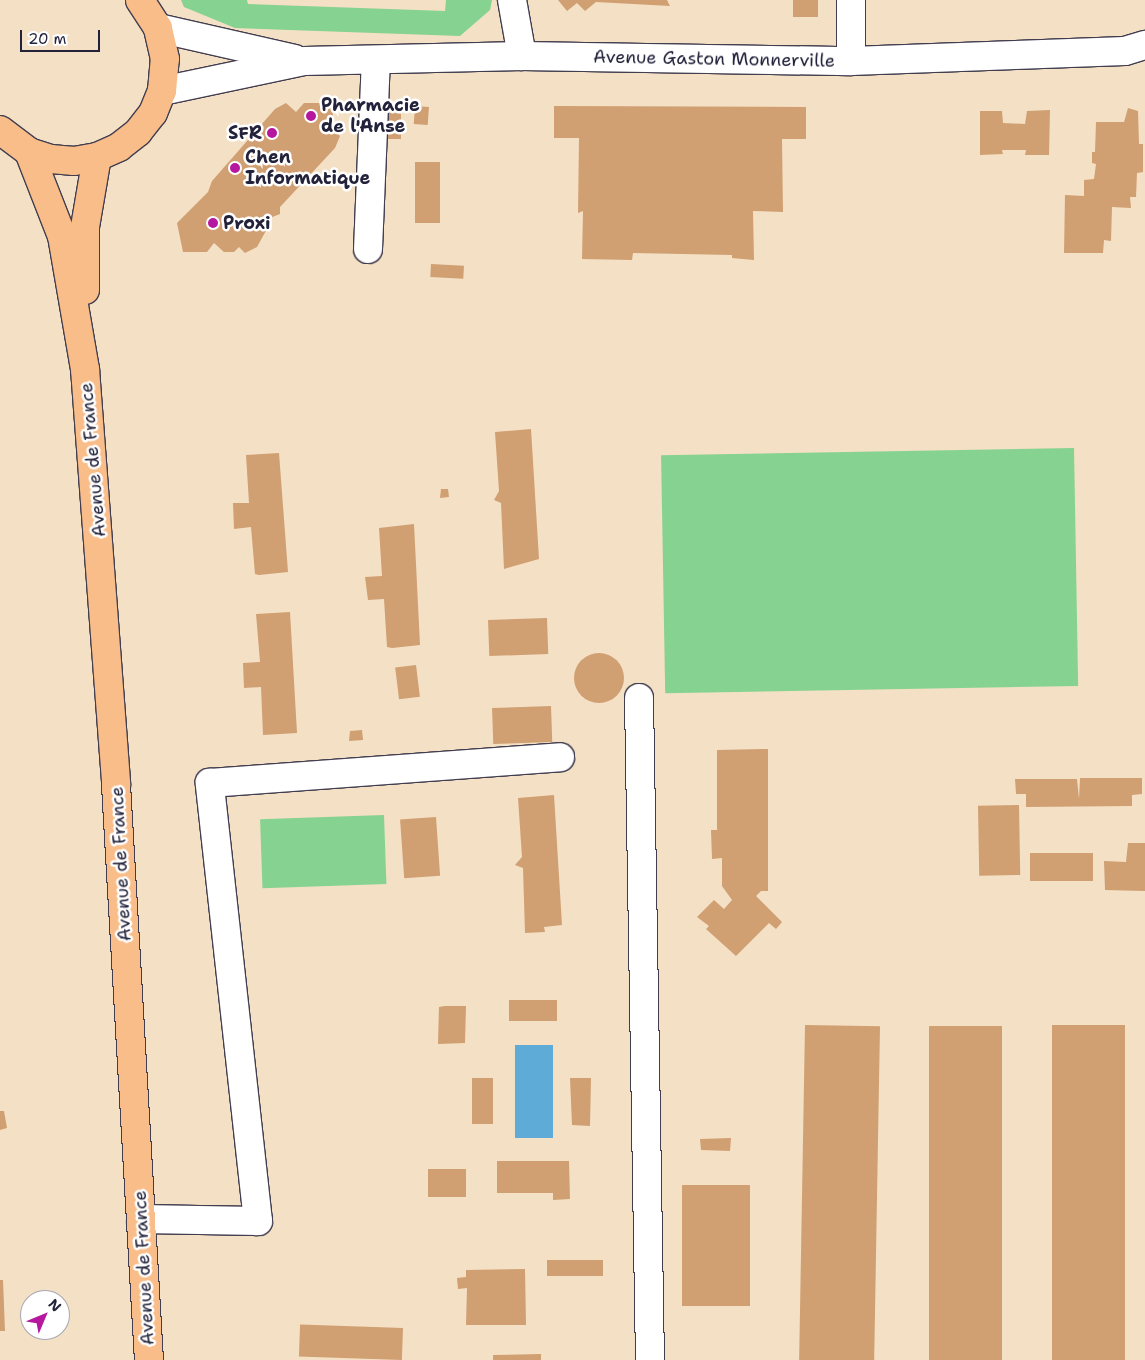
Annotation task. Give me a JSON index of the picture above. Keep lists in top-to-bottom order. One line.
{"streets":{"main road":["Avenue de France"],"street":["Avenue Gaston Monnerville"]},"places":["Pharmacie de l'Anse","SFR","Chen Informatique","Proxi"],"scale_bar":"20 m","north":"top right"}
